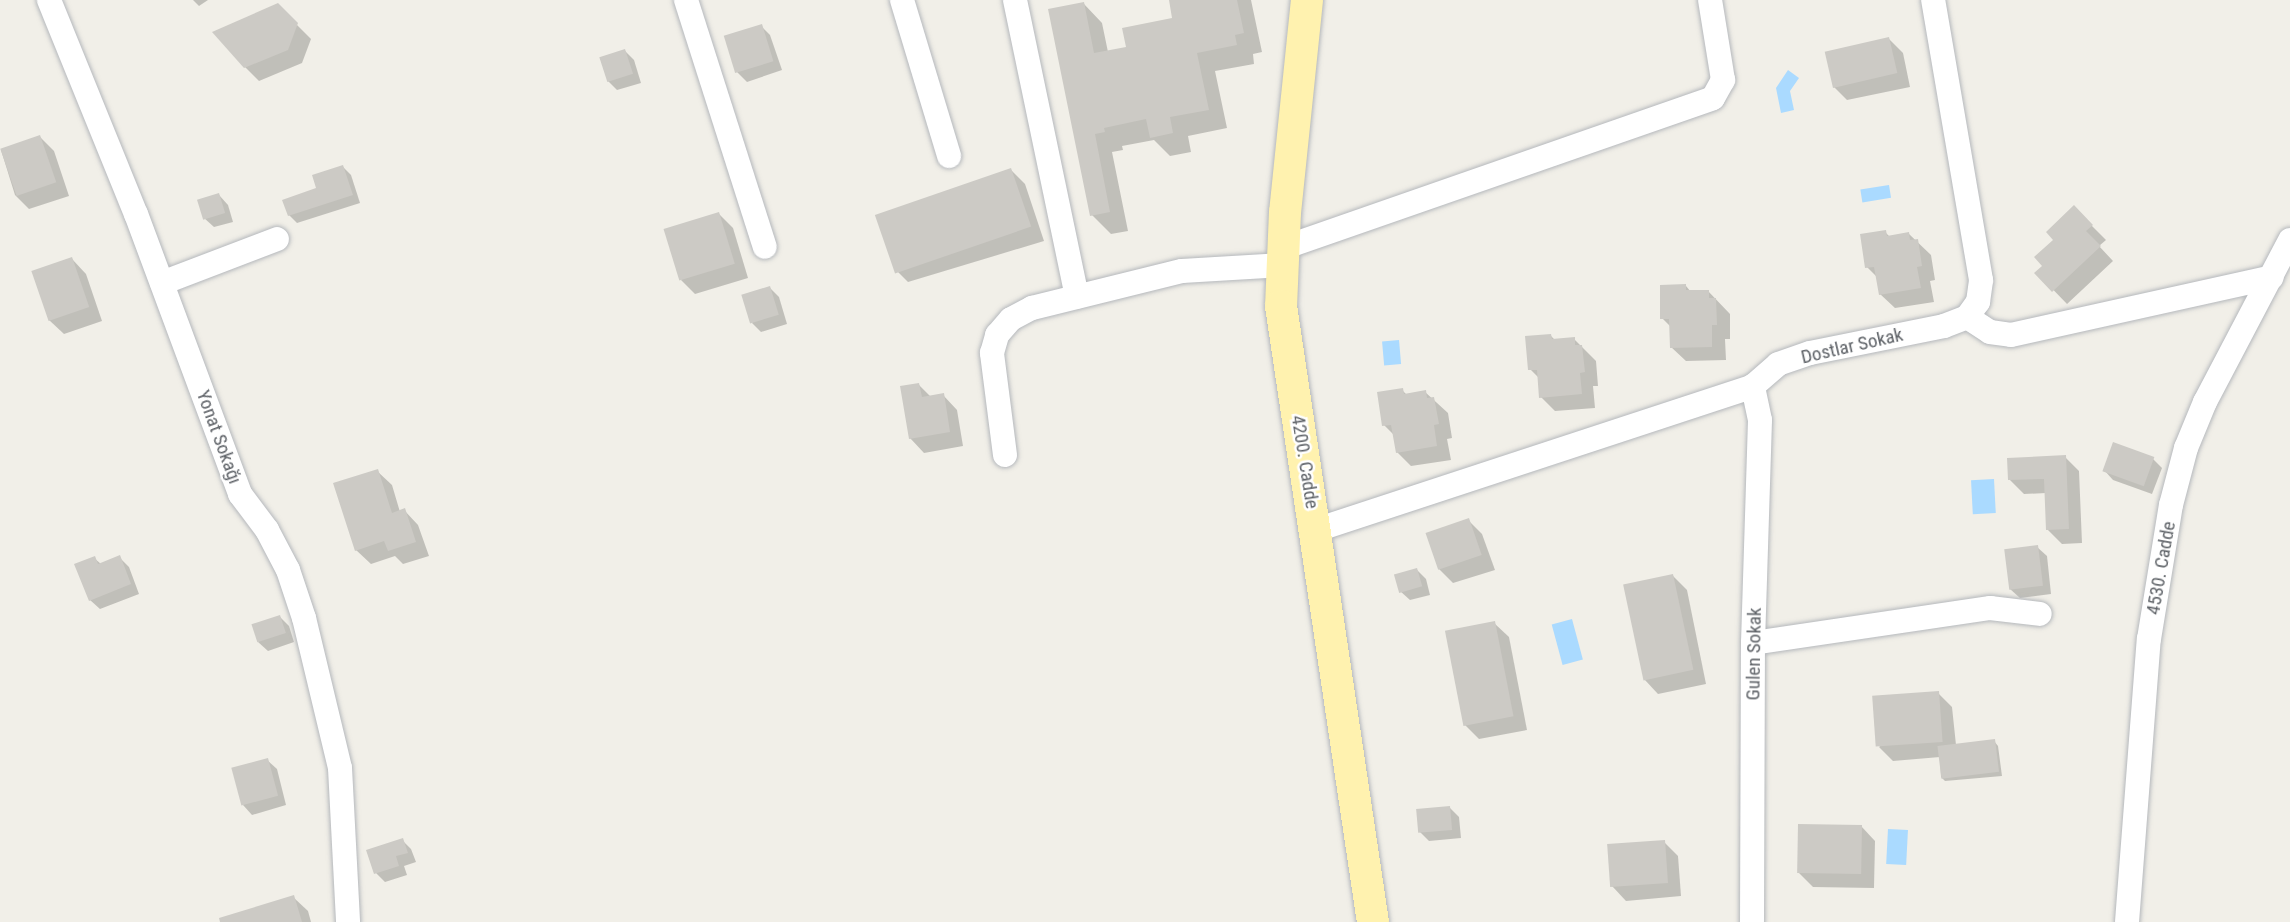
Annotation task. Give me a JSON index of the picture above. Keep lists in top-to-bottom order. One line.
{"streets":{"main road":["4200. Cadde"],"street":["Dostlar Sokak","Yonat Sokağı","4530. Cadde","Gulen Sokak"]},"crossings":[["Dostlar Sokak","4200. Cadde"],["Dostlar Sokak","Gulen Sokak"]]}
